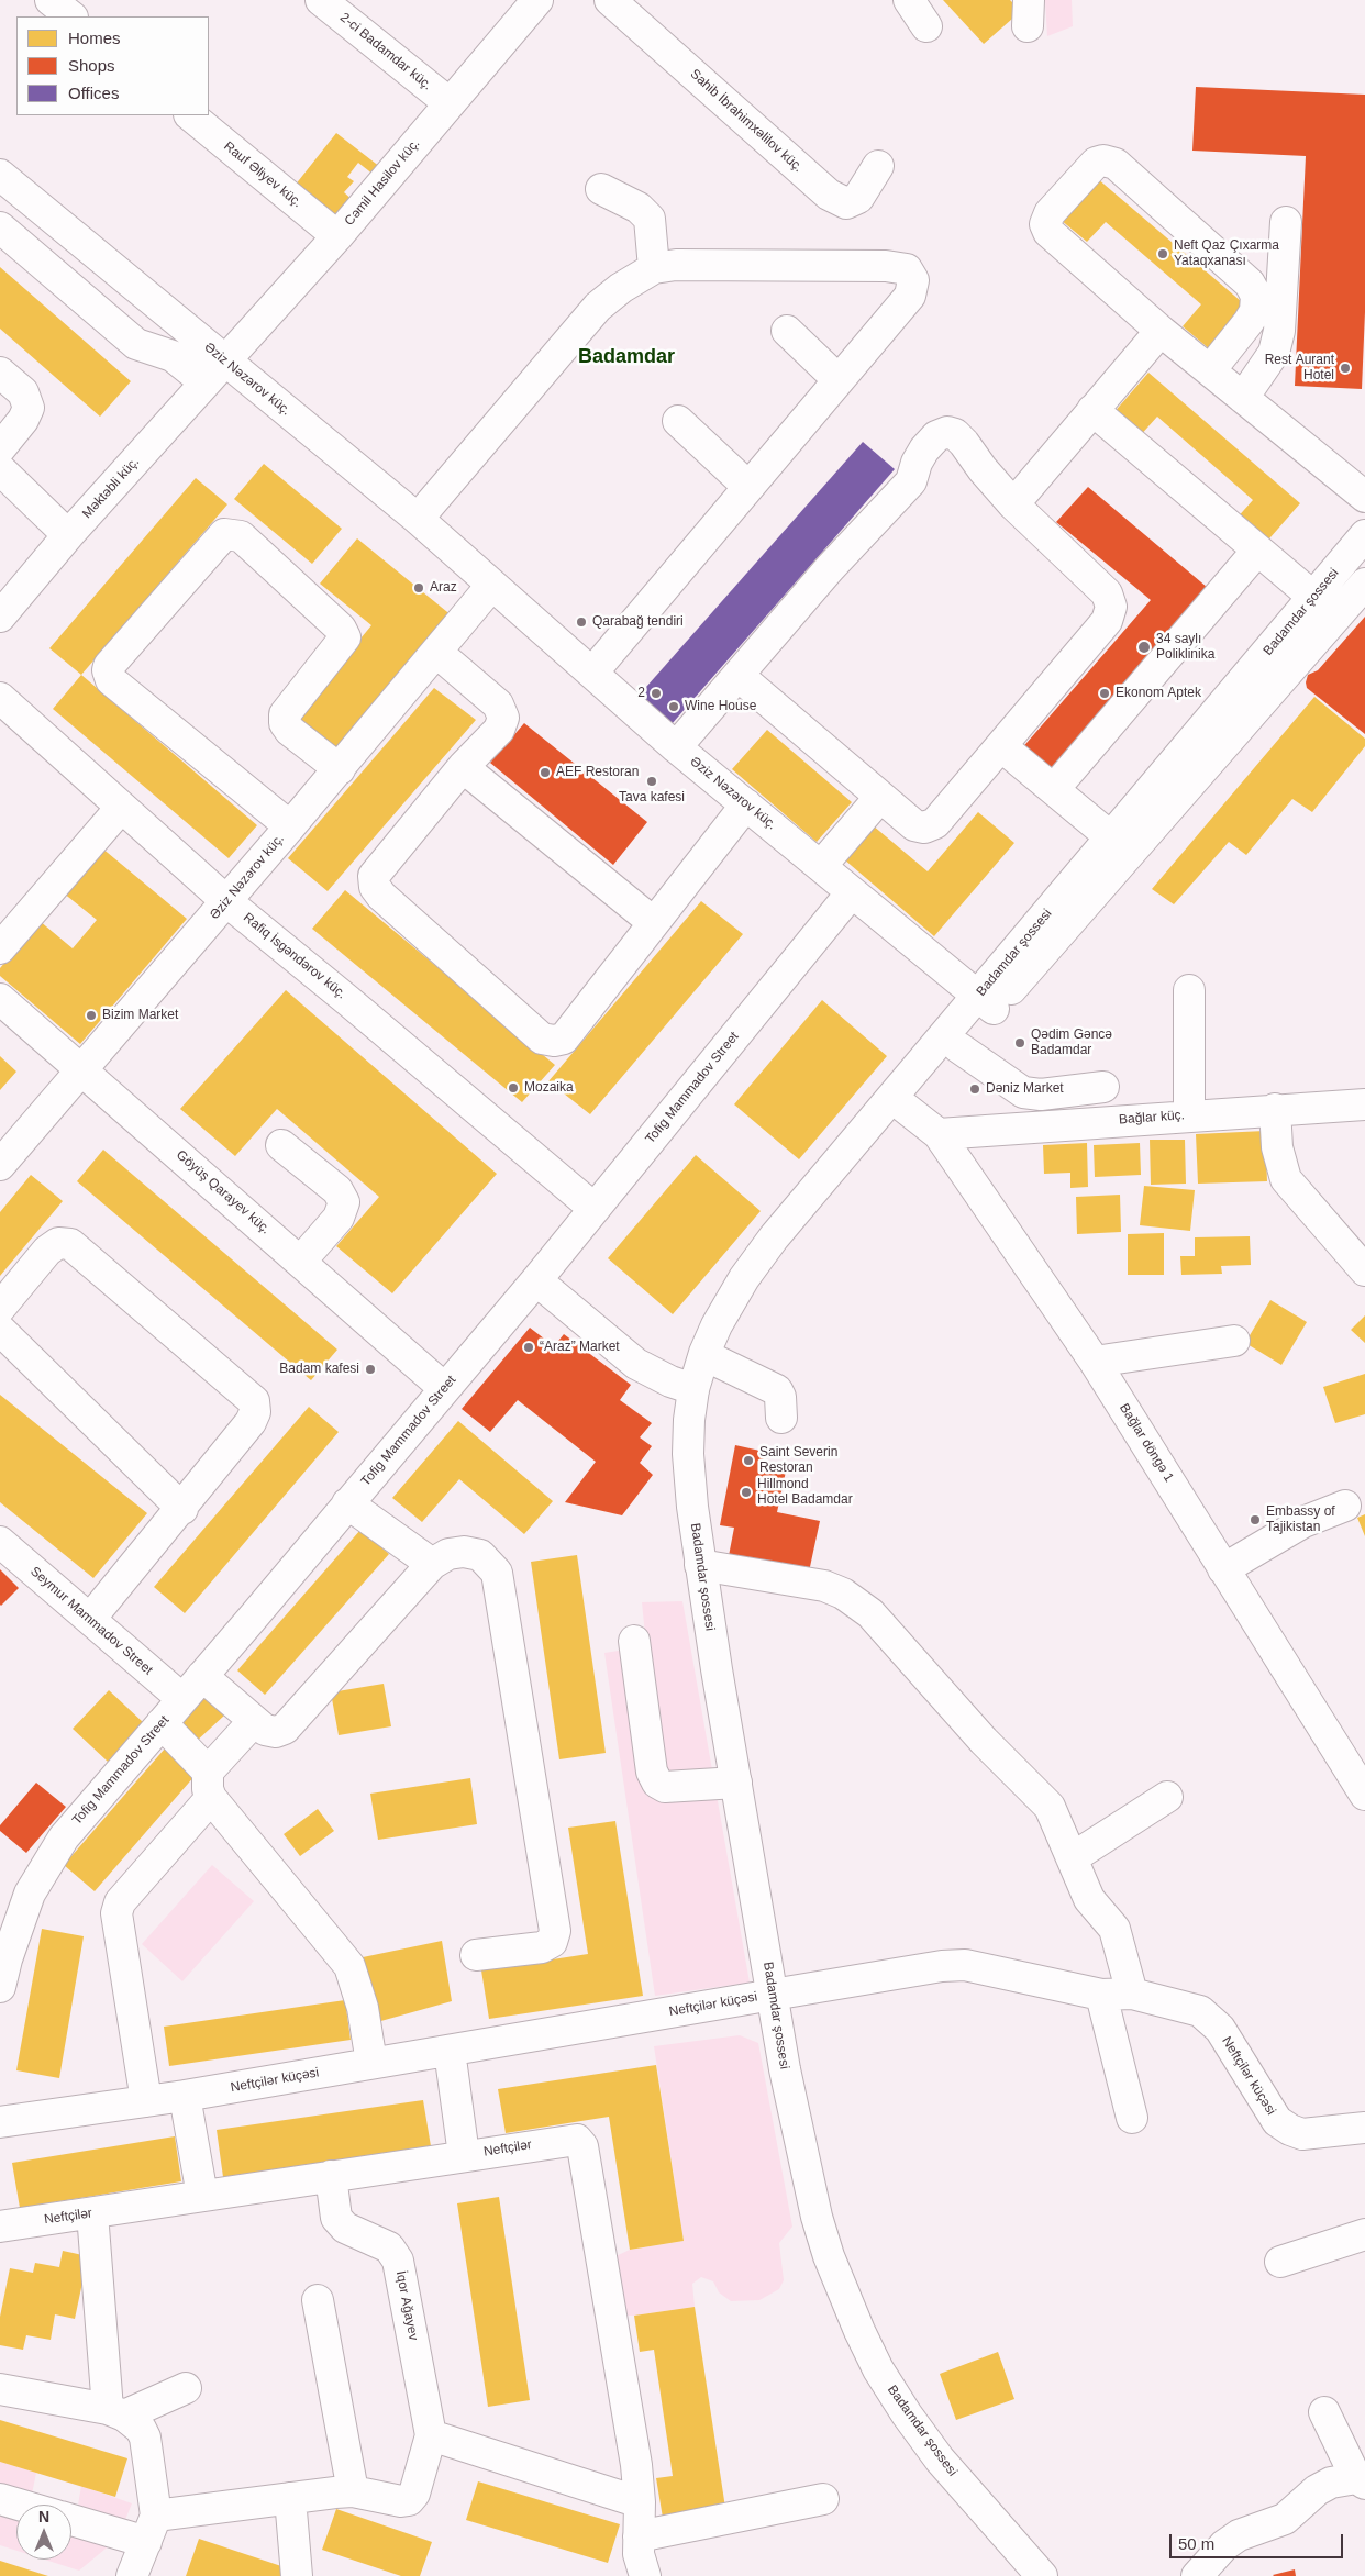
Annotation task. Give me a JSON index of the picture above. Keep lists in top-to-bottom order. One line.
{"streets":{"street":["2-ci Badamdar küç.","Sahib İbrahimxəlilov küç.","Rauf Əliyev küç.","Cəmil Hasilov küç.","Əziz Nəzərov küç.","Məktəbli küç.","Badamdar şossesi","Rafiq İsgəndərov küç.","Tofig Mammadov Street","Bağlar küç.","Göyüş Qarayev küç.","Bağlar döngə 1","Seymur Mammadov Street","Neftçilər küçəsi","Neftçilər","İqor Ağayev"]},"crossings":[["2-ci Badamdar küç.","Cəmil Hasilov küç."],["Rauf Əliyev küç.","Cəmil Hasilov küç."],["Cəmil Hasilov küç.","Əziz Nəzərov küç."],["Cəmil Hasilov küç.","Məktəbli küç."],["Əziz Nəzərov küç.","Məktəbli küç."],["Əziz Nəzərov küç.","Badamdar şossesi"],["Əziz Nəzərov küç.","Rafiq İsgəndərov küç."],["Əziz Nəzərov küç.","Tofig Mammadov Street"],["Əziz Nəzərov küç.","Göyüş Qarayev küç."],["Badamdar şossesi","Bağlar döngə 1"],["Badamdar şossesi","Neftçilər küçəsi"],["Rafiq İsgəndərov küç.","Tofig Mammadov Street"],["Tofig Mammadov Street","Göyüş Qarayev küç."],["Tofig Mammadov Street","Seymur Mammadov Street"],["Bağlar küç.","Bağlar döngə 1"],["Neftçilər","İqor Ağayev"]],"districts":["Badamdar"],"places":["Neft Qaz Çıxarma Yataqxanası","Rest Aurant Hotel","Araz","Qarabağ tendiri","34 saylı Poliklinika","2","Ekonom Aptek","Wine House","AEF Restoran","Tava kafesi","Bizim Market","Qədim Gəncə Badamdar","Mozaika","Dəniz Market","“Araz” Market","Badam kafesi","Saint Severin Restoran","Hillmond Hotel Badamdar","Embassy of Tajikistan"],"legend":["Homes","Shops","Offices"],"scale_bar":"50 m","north":"top"}
